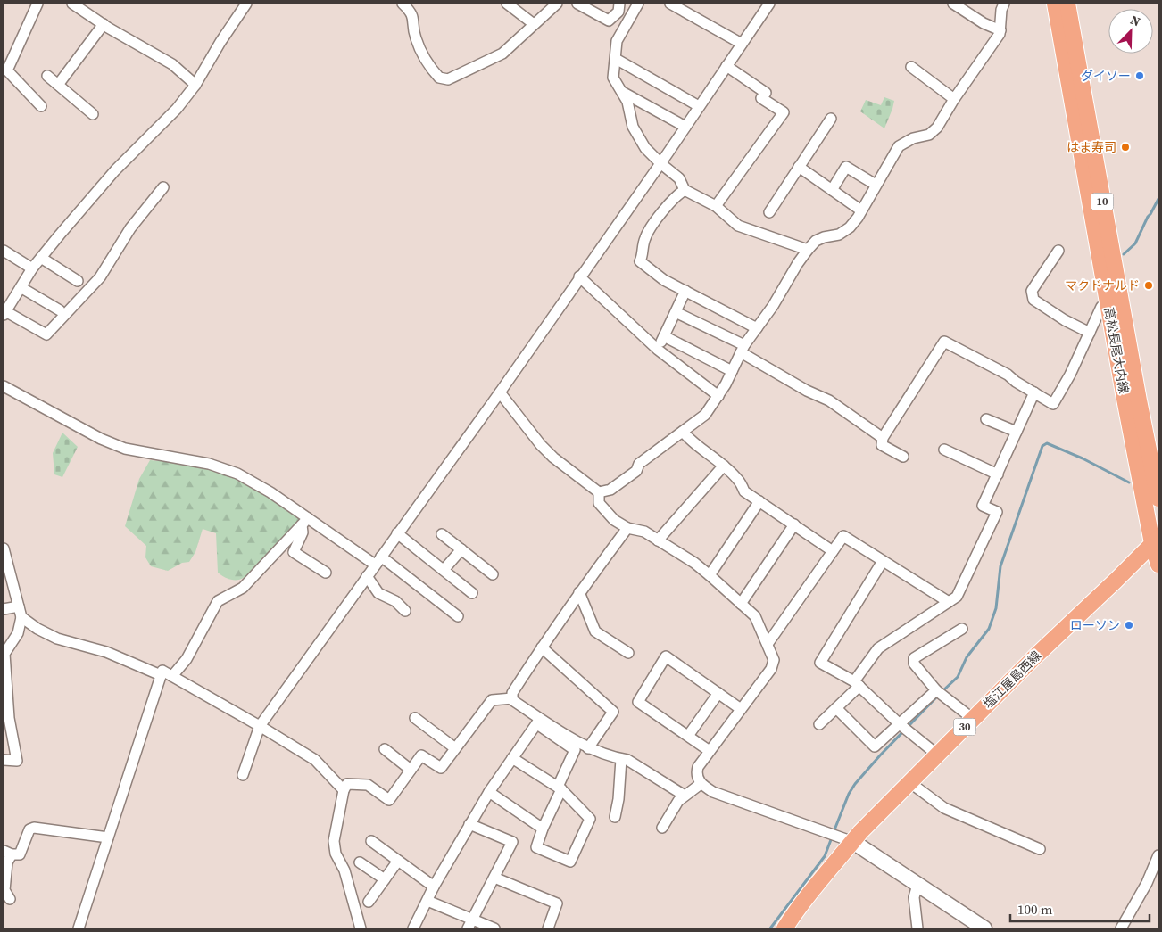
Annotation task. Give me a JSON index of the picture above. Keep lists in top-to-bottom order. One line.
{"streets":{"main road":["10","高松長尾大内線","塩江屋島西線","30"]},"crossings":[["高松長尾大内線","塩江屋島西線"]],"places":["ダイソー","はま寿司","マクドナルド","ローソン"],"scale_bar":"100 m","north":"top right"}
